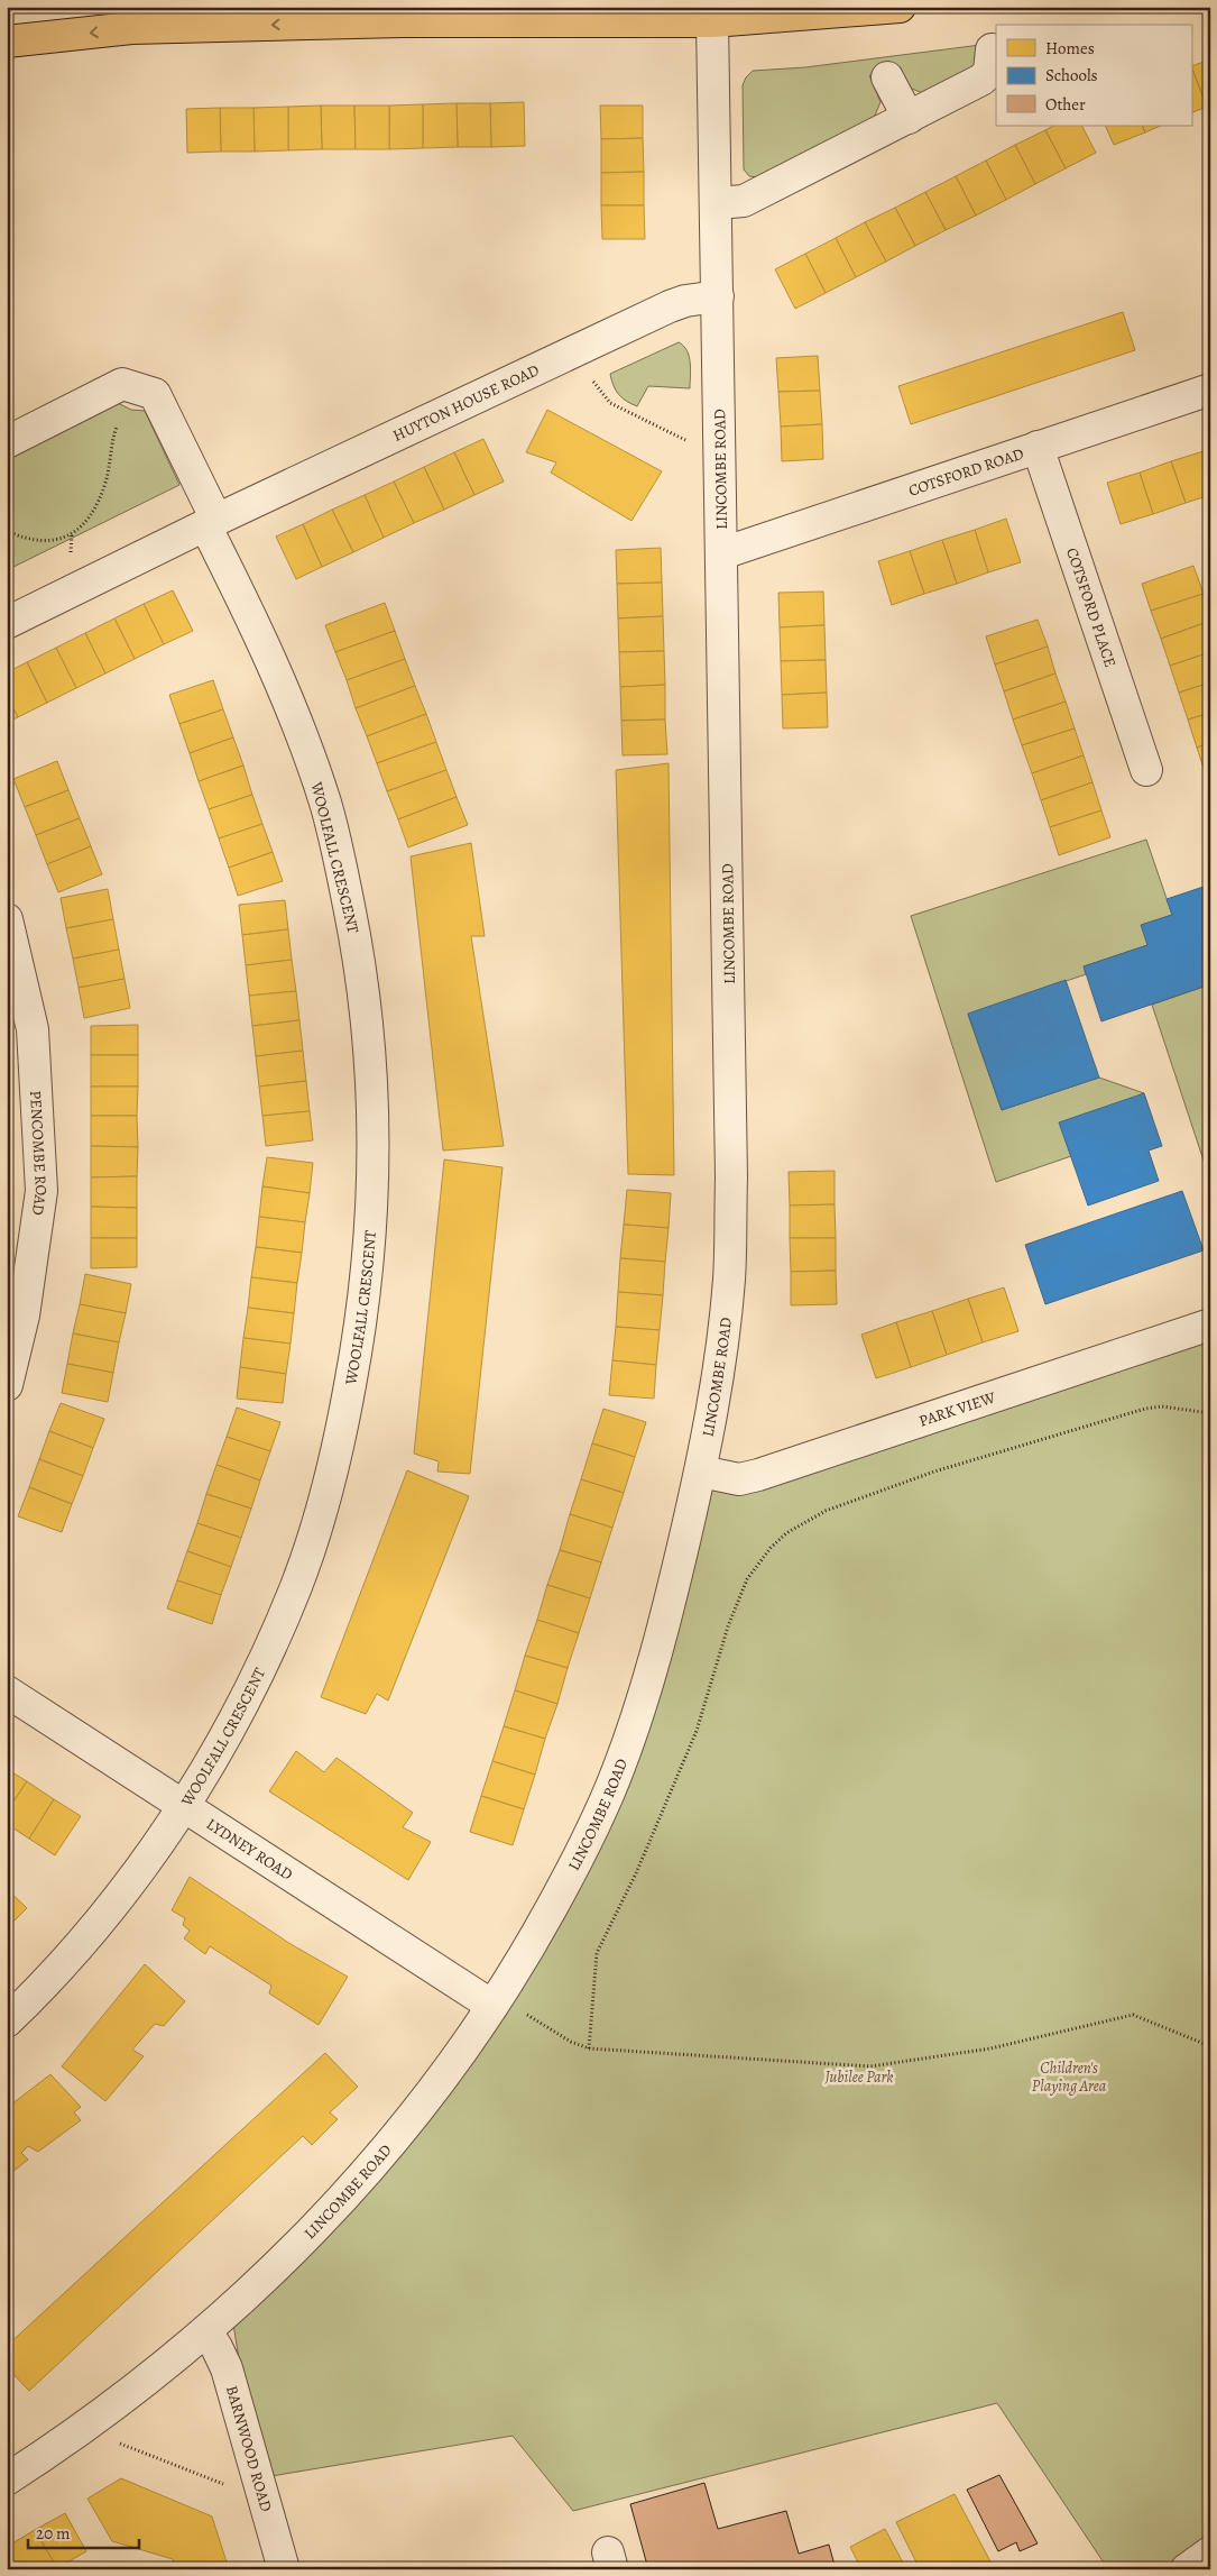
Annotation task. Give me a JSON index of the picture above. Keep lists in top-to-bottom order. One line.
{"streets":{"street":["HUYTON HOUSE ROAD","LINCOMBE ROAD","COTSFORD ROAD","COTSFORD PLACE","WOOLFALL CRESCENT","PENCOMBE ROAD","PARK VIEW","LYDNEY ROAD","BARNWOOD ROAD"]},"crossings":[["HUYTON HOUSE ROAD","LINCOMBE ROAD"],["HUYTON HOUSE ROAD","WOOLFALL CRESCENT"],["LINCOMBE ROAD","COTSFORD ROAD"],["LINCOMBE ROAD","PARK VIEW"],["LINCOMBE ROAD","LYDNEY ROAD"],["LINCOMBE ROAD","BARNWOOD ROAD"],["COTSFORD ROAD","COTSFORD PLACE"],["WOOLFALL CRESCENT","LYDNEY ROAD"]],"parks":["Children's Playing Area","Jubilee Park"],"legend":["Homes","Schools","Other"],"scale_bar":"20 m"}
